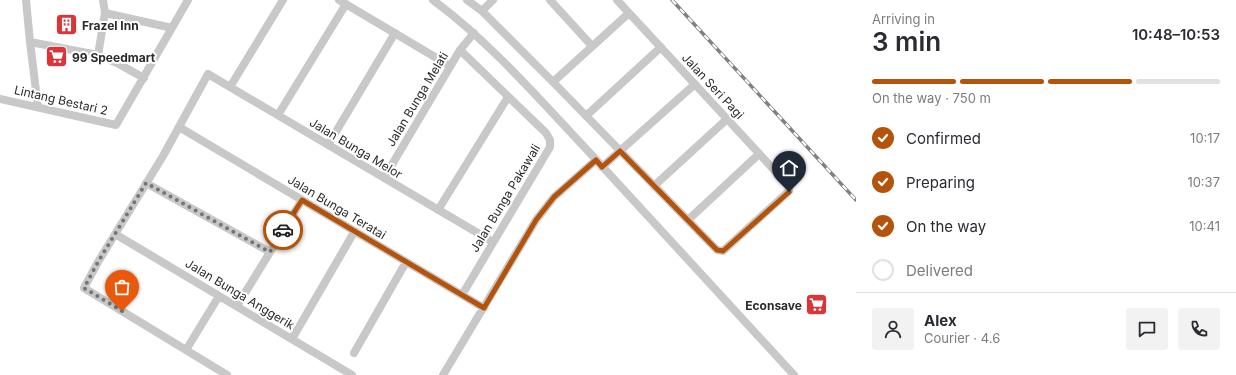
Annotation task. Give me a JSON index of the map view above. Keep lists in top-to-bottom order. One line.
{"streets":{"street":["Jalan Seri Pagi","Jalan Bunga Melati","Lintang Bestari 2","Jalan Bunga Melor","Jalan Bunga Pakawali","Jalan Bunga Teratai","Jalan Bunga Anggerik"]},"crossings":[["Jalan Bunga Melati","Jalan Bunga Melor"],["Jalan Bunga Melati","Jalan Bunga Pakawali"],["Jalan Bunga Melor","Jalan Bunga Pakawali"],["Jalan Bunga Melor","Jalan Bunga Teratai"],["Jalan Bunga Pakawali","Jalan Bunga Teratai"]],"places":{"building":["Frazel Inn"],"supermarket":["99 Speedmart","Econsave"]},"page":{"heading":["3 min","Arriving in","10:48–10:53"],"panel":["Alex","Courier · 4.6"],"bar":"On the way · 750 m","list":[["Confirmed","10:17"],["Preparing","10:37"],["On the way","10:41"],"Delivered"]}}
